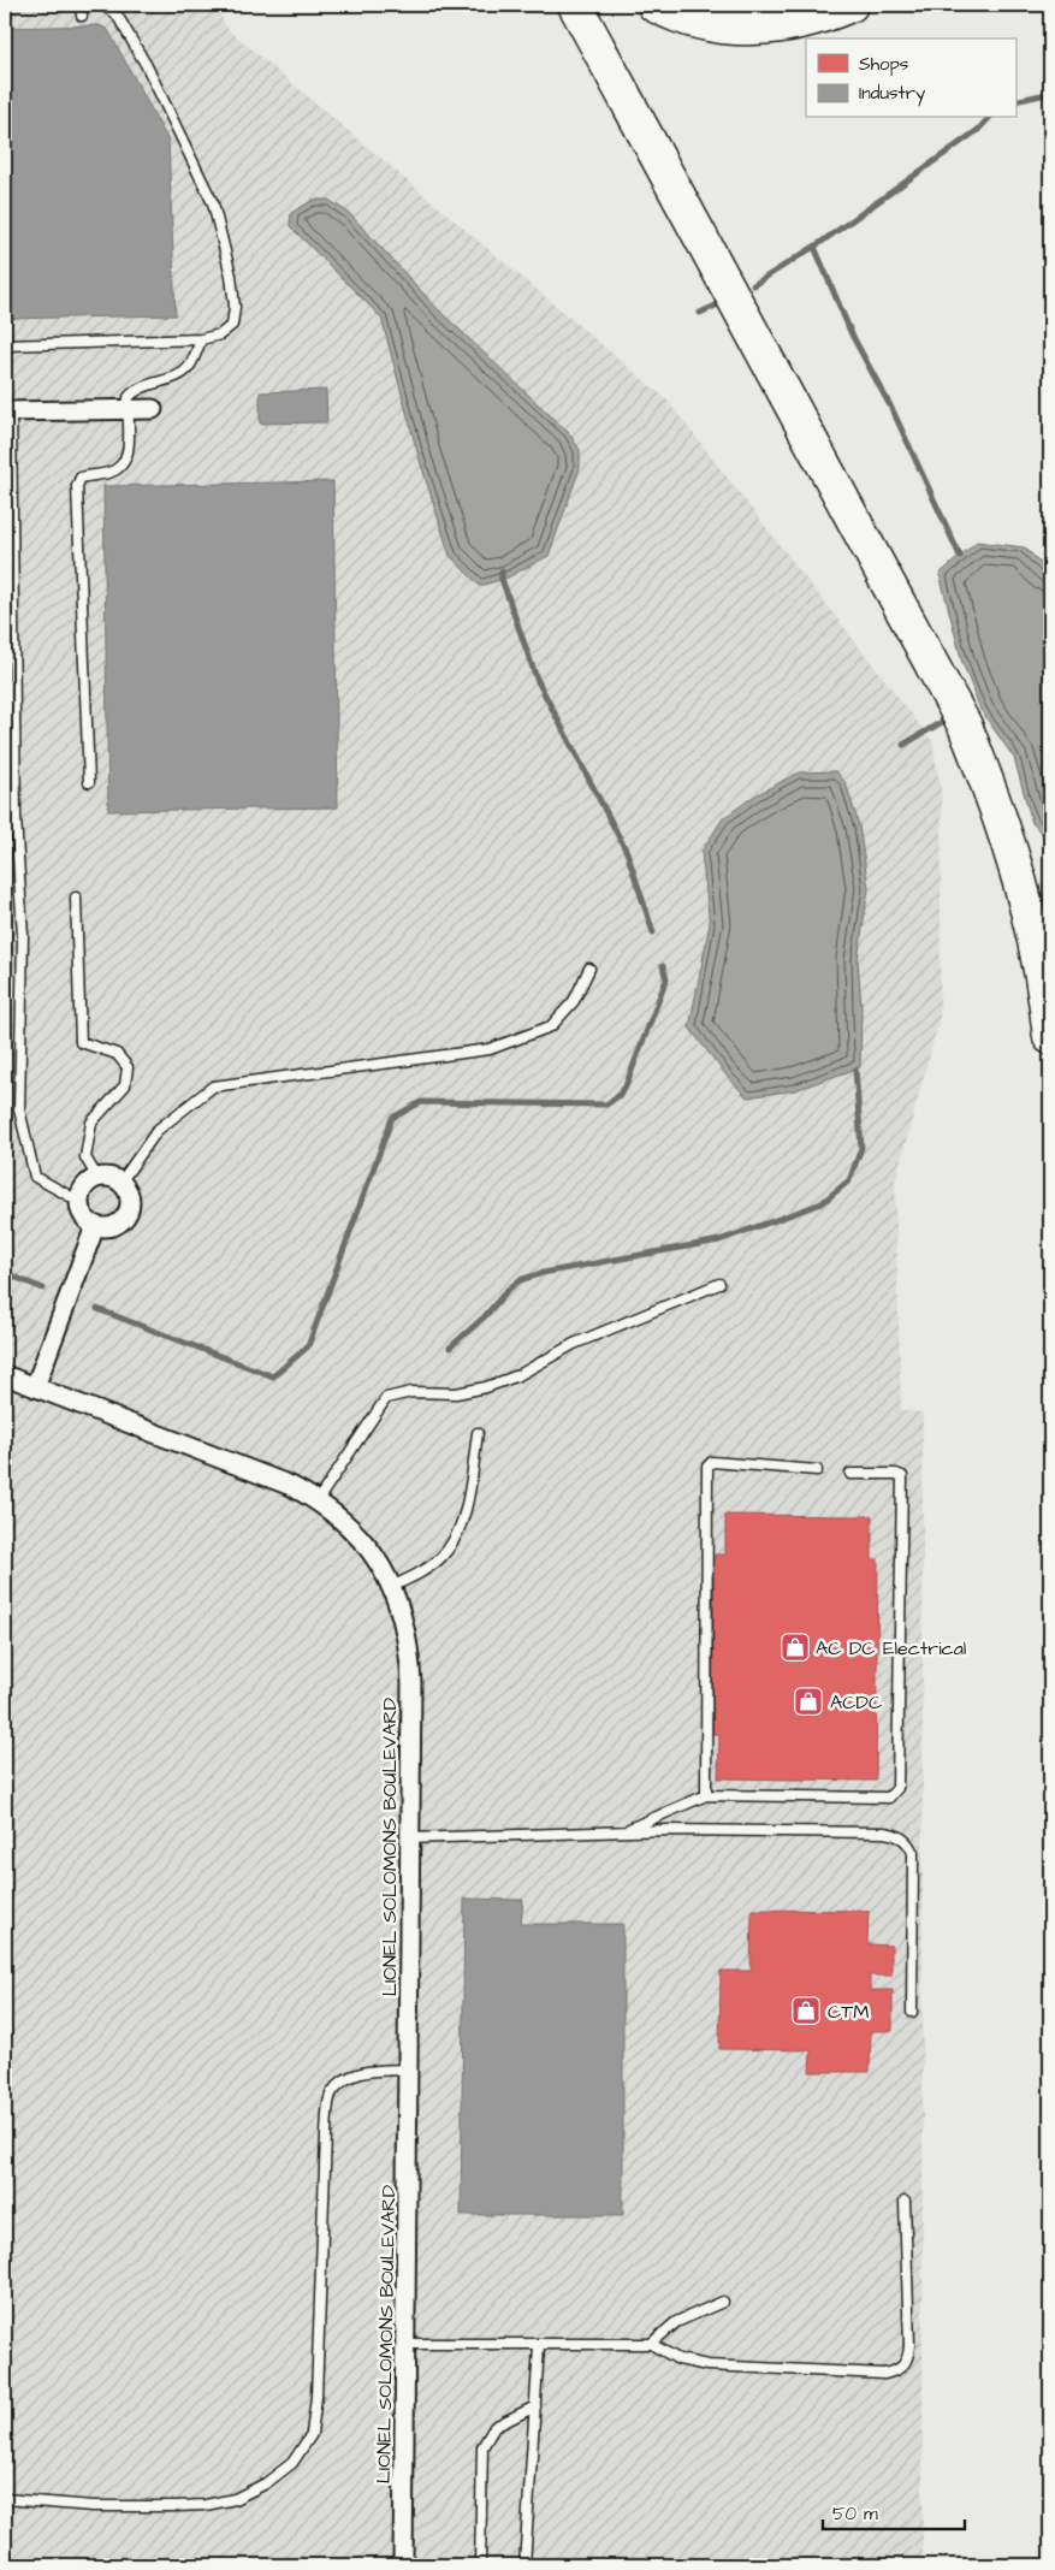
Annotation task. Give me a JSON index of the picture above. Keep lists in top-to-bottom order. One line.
{"streets":{"street":["LIONEL SOLOMONS BOULEVARD"]},"places":{"shop":["AC DC Electrical","ACDC","CTM"]},"legend":["Shops","Industry"],"scale_bar":"50 m"}
